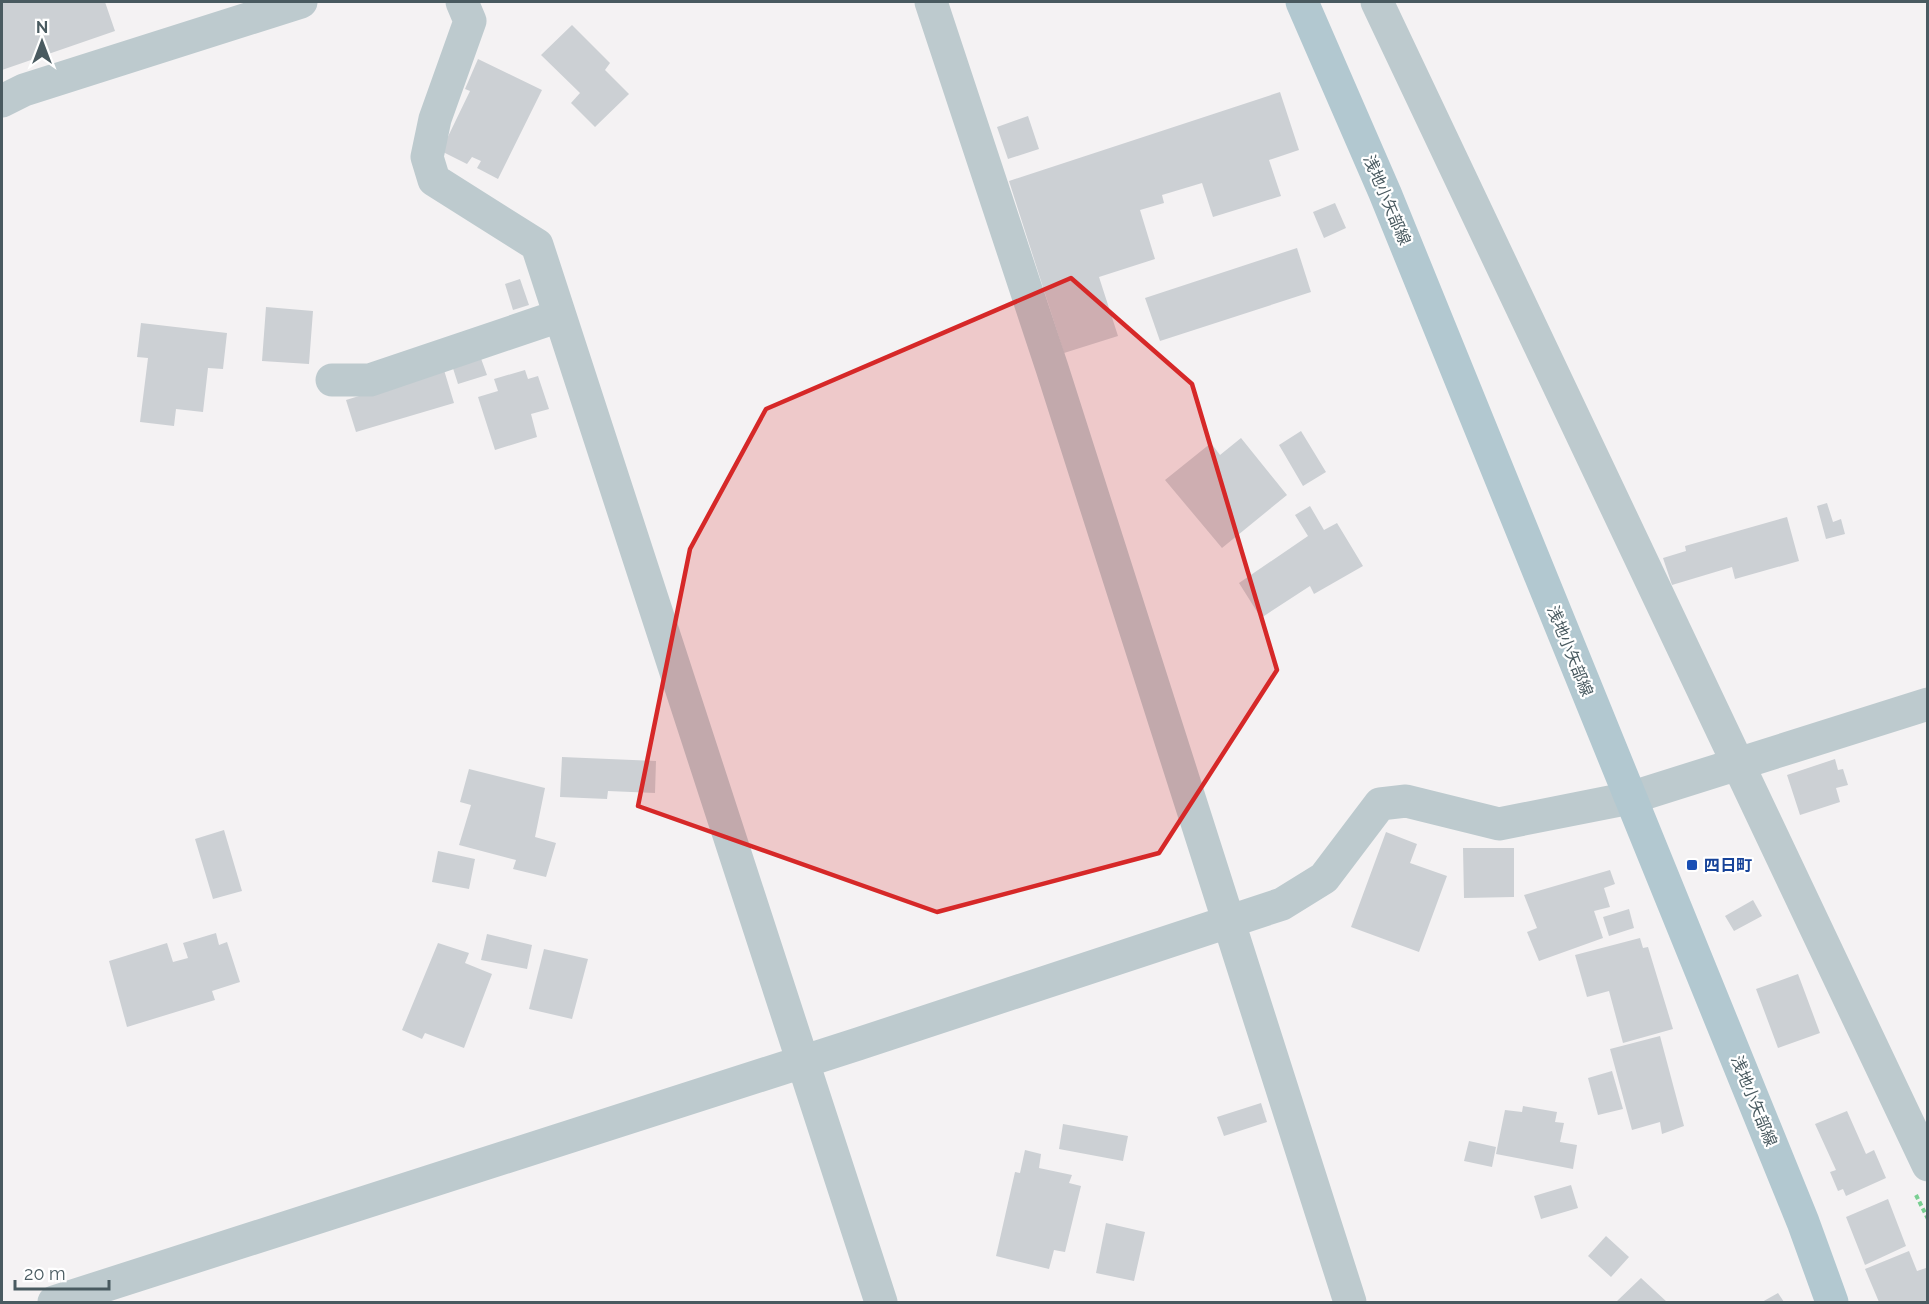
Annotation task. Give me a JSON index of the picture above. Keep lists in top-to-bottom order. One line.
{"streets":{"main road":["浅地小矢部線"]},"places":{"transit":["四日町"]},"scale_bar":"20 m","north":"top"}
